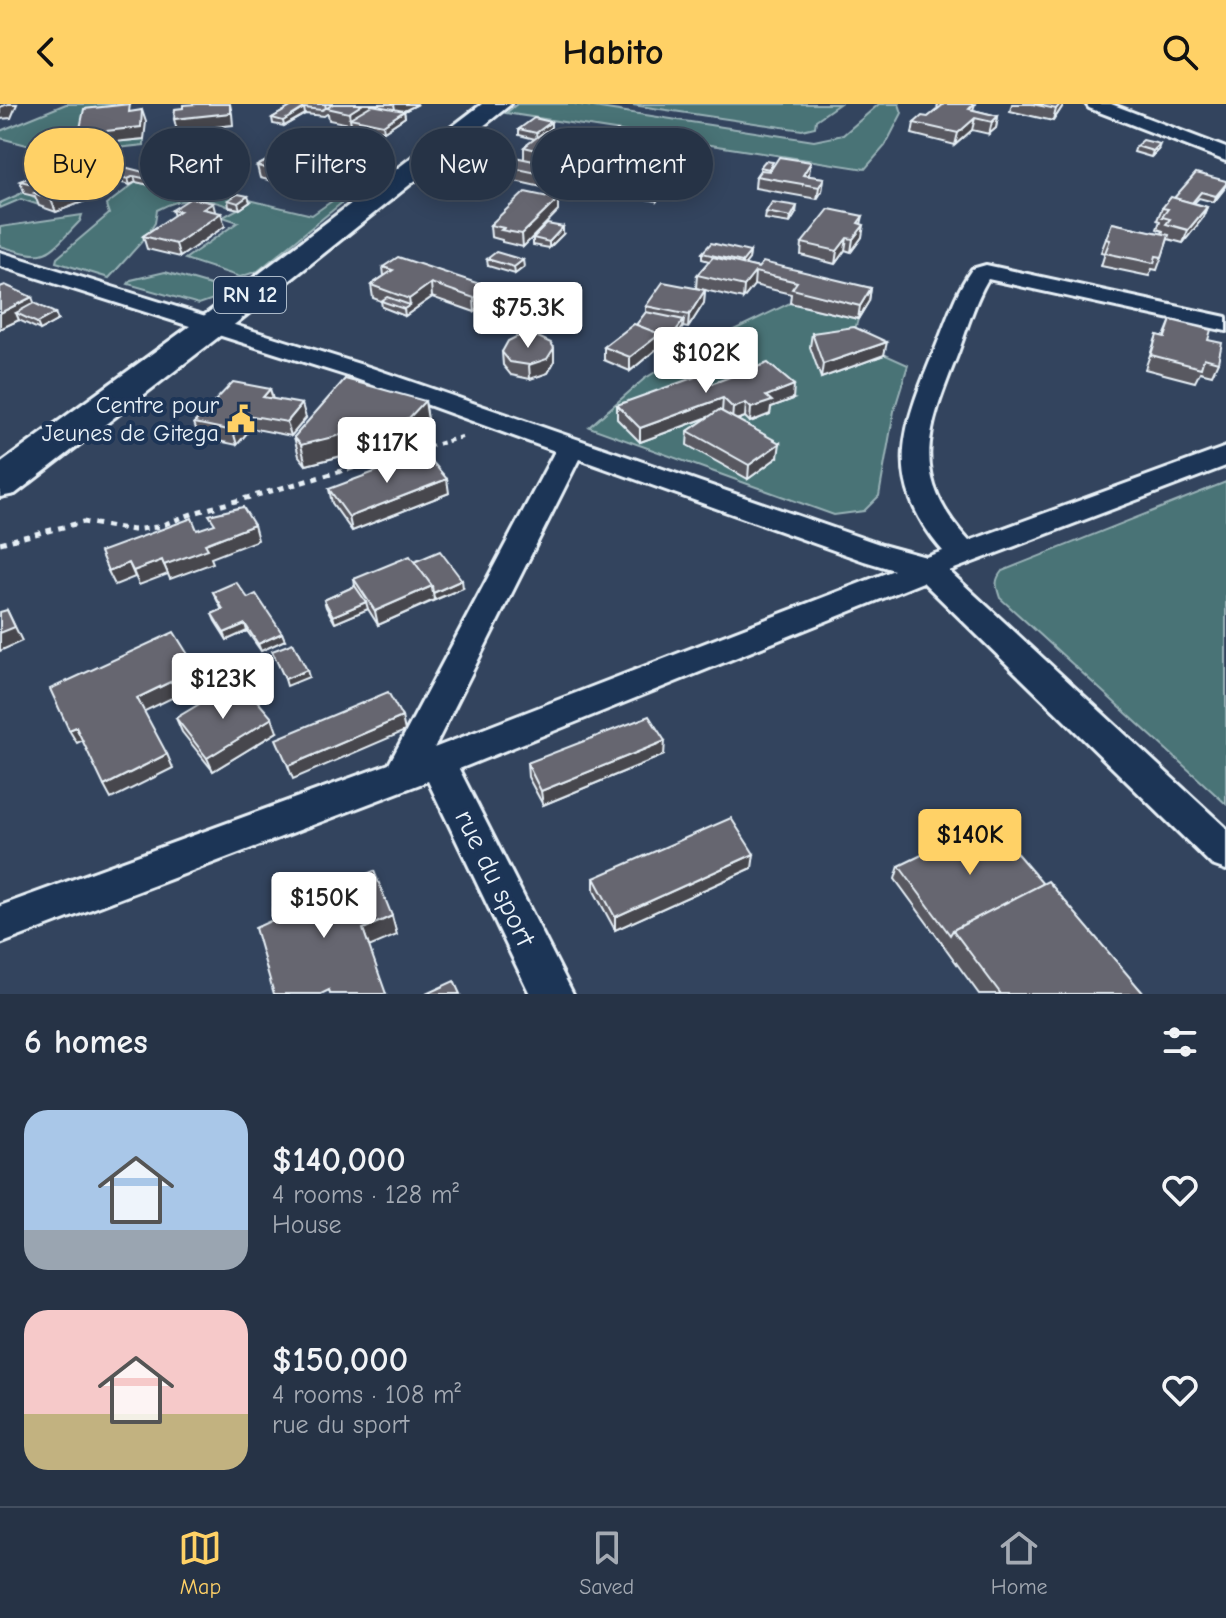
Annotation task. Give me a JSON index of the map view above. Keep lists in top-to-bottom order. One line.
{"streets":{"main road":["RN 12"],"street":["rue du sport"]},"places":{"public building":["Centre pour Jeunes de Gitega"]},"page":{"header":"Habito","chip":["Buy","Rent","Filters","New","Apartment"],"price":["$75.3K","$102K","$117K","$123K","$140K","$150K"],"heading":"6 homes","list":[{"name":"$140,000","note":"4 rooms · 128 m² · House"},{"name":"$150,000","note":"4 rooms · 108 m² · rue du sport"}],"tabs":["Map","Saved","Home"]}}
